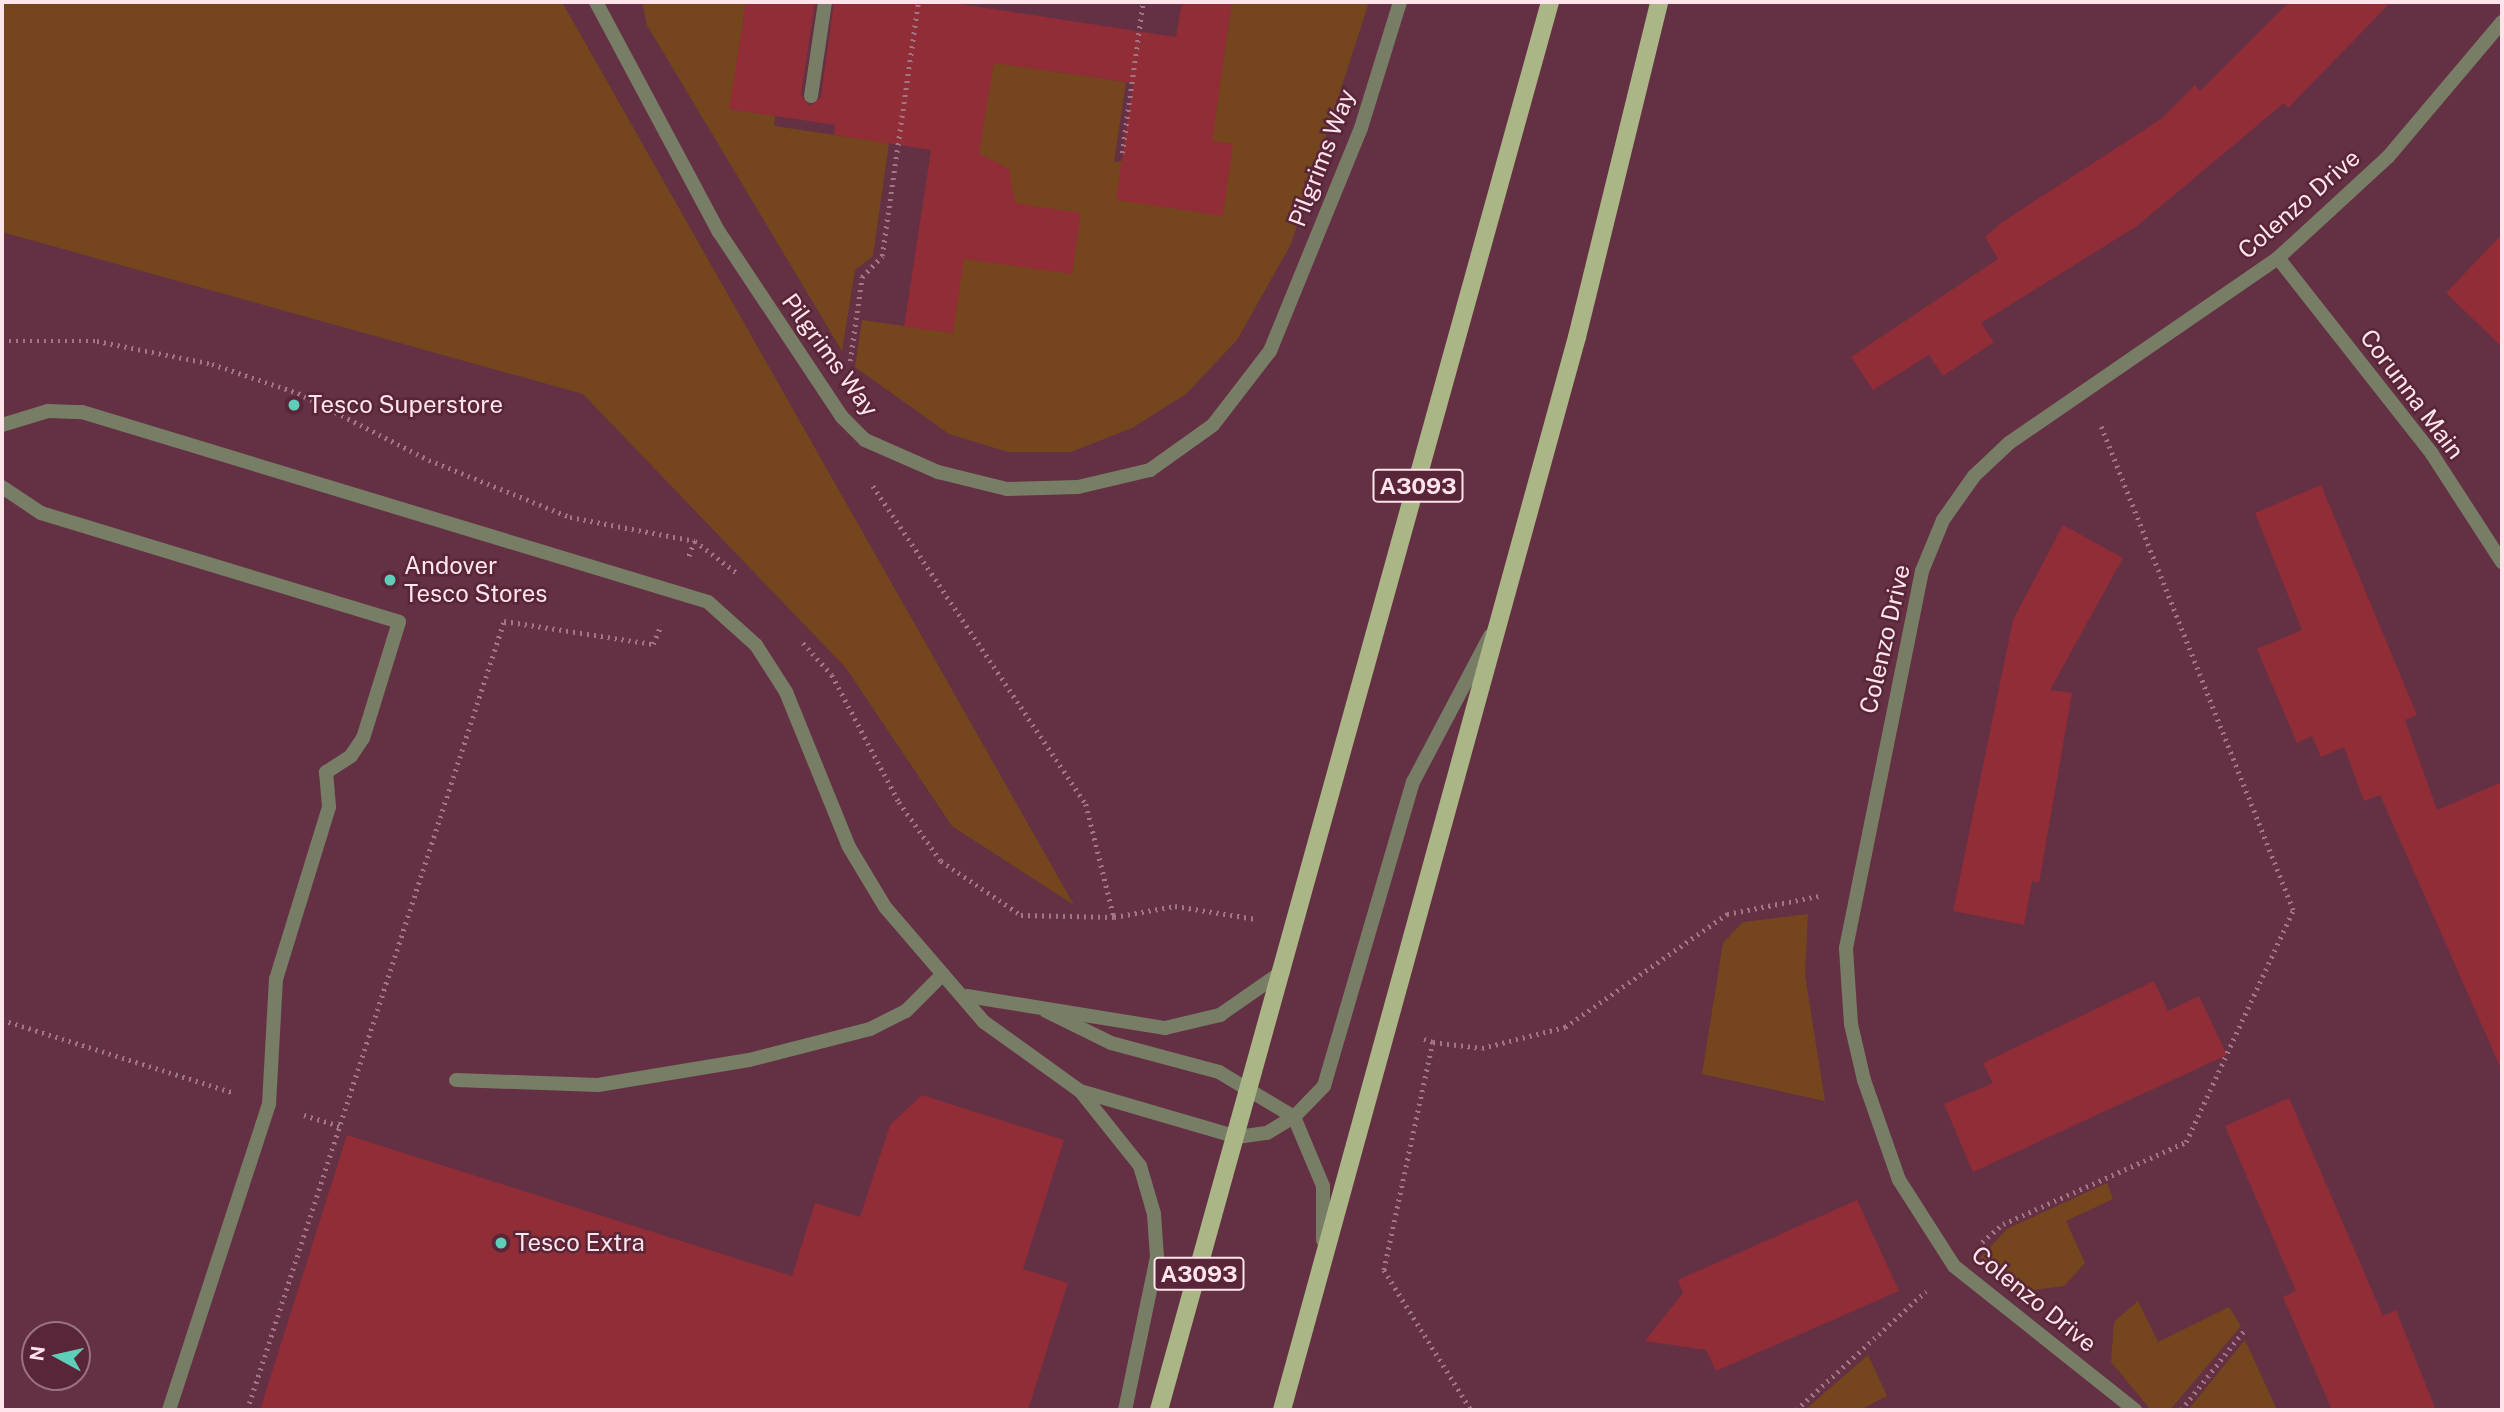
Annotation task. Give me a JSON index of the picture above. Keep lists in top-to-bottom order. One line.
{"streets":{"main road":["A3093"],"street":["Pilgrims Way","Colenzo Drive","Corunna Main"]},"crossings":[["Colenzo Drive","Corunna Main"]],"places":["Tesco Superstore","Andover Tesco Stores","Tesco Extra"],"north":"left"}
